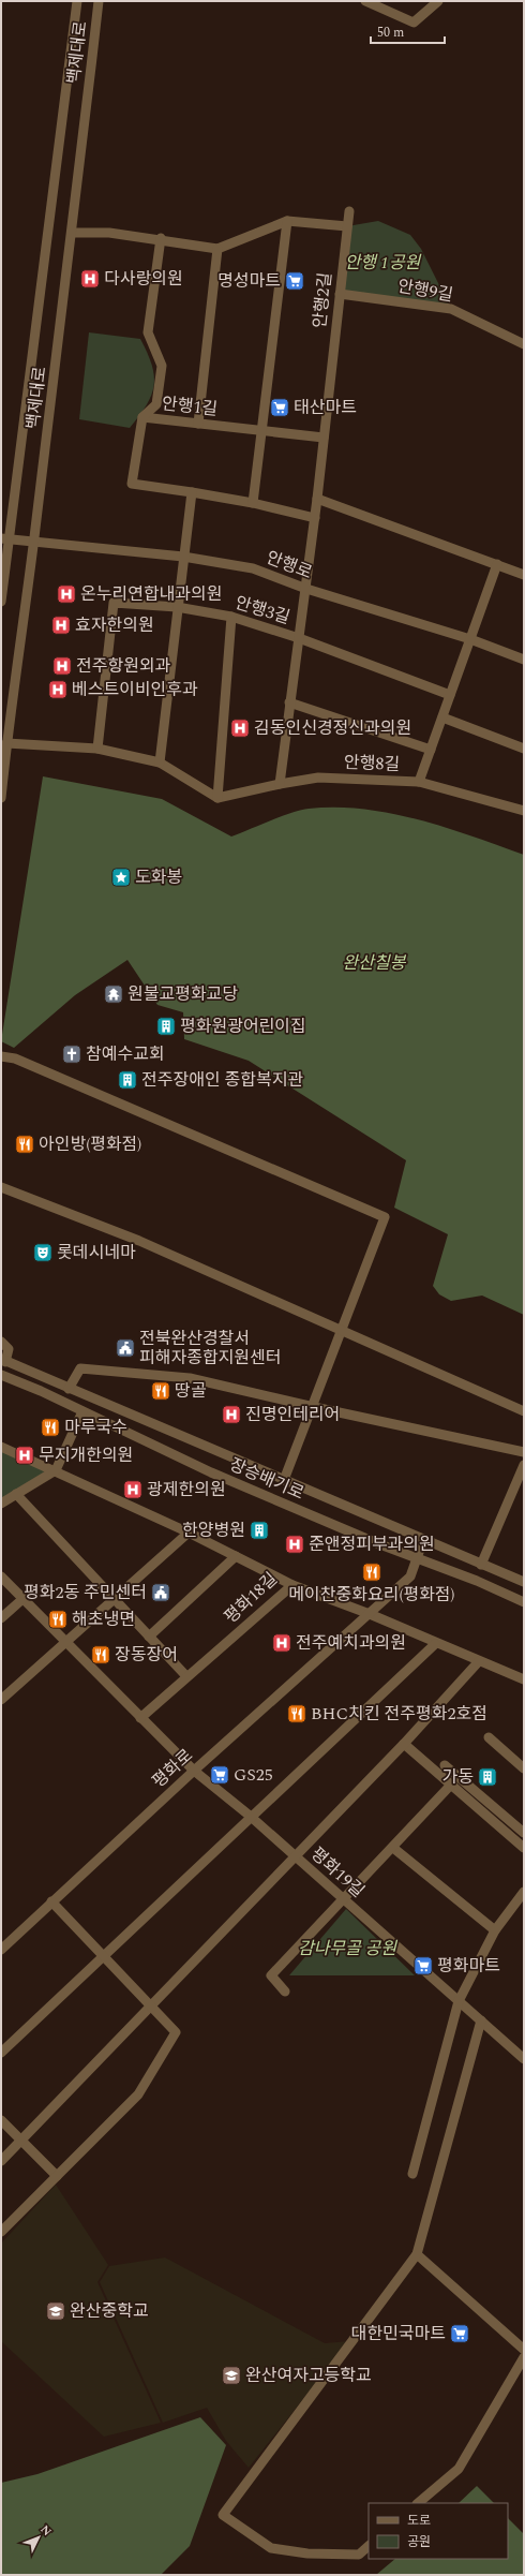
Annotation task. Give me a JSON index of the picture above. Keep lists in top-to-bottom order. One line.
{"streets":{"street":["백제대로","안행9길","안행2길","안행1길","안행로","안행3길","안행8길","장승배기로","평화18길","평화로","평화19길"]},"crossings":[["백제대로","안행로"],["안행9길","안행2길"],["안행2길","안행로"],["안행2길","안행3길"],["안행로","안행3길"],["안행3길","안행8길"],["장승배기로","평화로"],["평화로","평화19길"]],"parks":["안행 1공원","완산칠봉","감나무골 공원"],"places":{"hospital":["다사랑의원","온누리연합내과의원","효자한의원","전주항원외과","베스트이비인후과","김동인신경정신과의원","진명인테리어","무지개한의원","광제한의원","준앤정피부과의원","전주예치과의원"],"supermarket":["명성마트","태산마트","GS25","평화마트","대한민국마트"],"place":["도화봉"],"temple":["원불교평화교당"],"building":["평화원광어린이집","전주장애인 종합복지관","한양병원","가동"],"church":["참예수교회"],"restaurant":["아인방(평화점)","땅골","마루국수","메이찬중화요리(평화점)","해초냉면","장동장어","BHC치킨 전주평화2호점"],"theatre":["롯데시네마"],"public building":["전북완산경찰서 피해자종합지원센터","평화2동 주민센터"],"school or university":["완산중학교","완산여자고등학교"]},"legend":["도로","공원"],"scale_bar":"50 m","north":"top right"}
